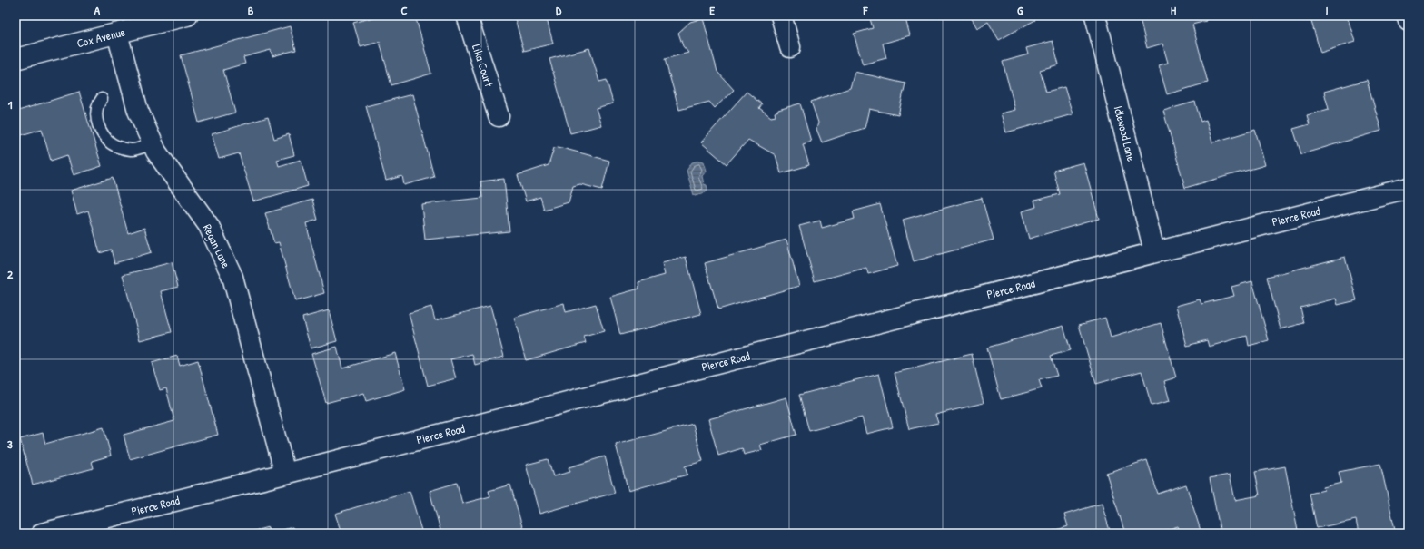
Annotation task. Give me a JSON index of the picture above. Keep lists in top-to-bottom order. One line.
{"streets":{"street":["Cox Avenue","Lika Court","Idlewood Lane","Pierce Road","Regan Lane"]},"crossings":[["Cox Avenue","Regan Lane"],["Idlewood Lane","Pierce Road"],["Pierce Road","Regan Lane"]],"grid":{"columns":["A","B","C","D","E","F","G","H","I"],"rows":["1","2","3"]}}
